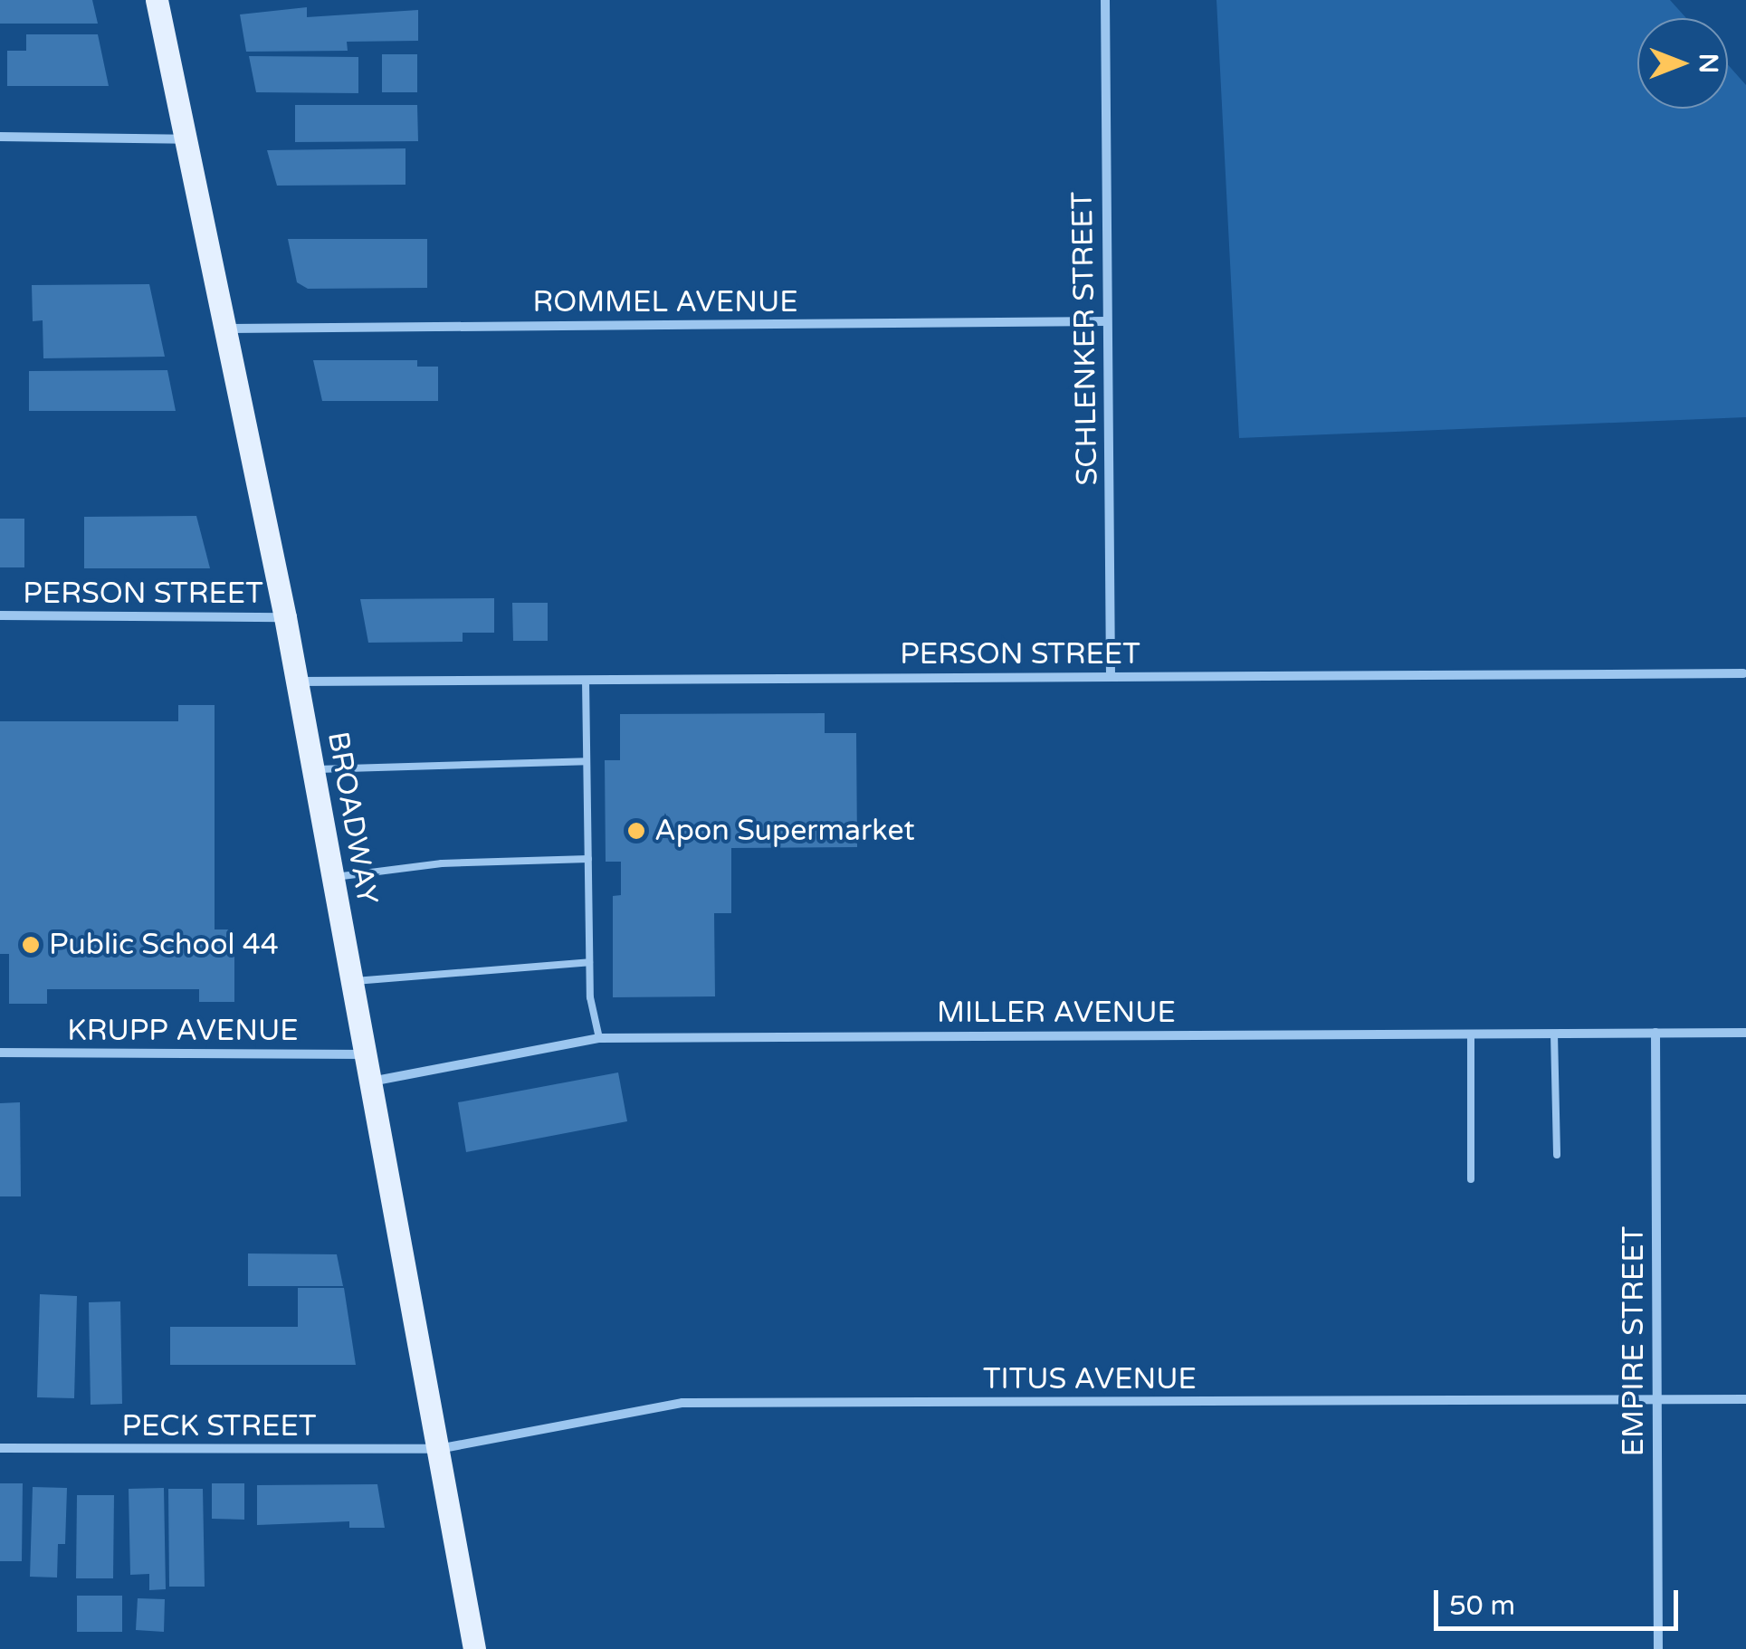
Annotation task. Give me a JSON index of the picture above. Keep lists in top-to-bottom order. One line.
{"streets":{"main road":["BROADWAY"],"street":["ROMMEL AVENUE","SCHLENKER STREET","PERSON STREET","MILLER AVENUE","KRUPP AVENUE","EMPIRE STREET","TITUS AVENUE","PECK STREET"]},"crossings":[["ROMMEL AVENUE","SCHLENKER STREET"],["ROMMEL AVENUE","BROADWAY"],["SCHLENKER STREET","PERSON STREET"],["PERSON STREET","BROADWAY"],["BROADWAY","MILLER AVENUE"],["BROADWAY","KRUPP AVENUE"],["BROADWAY","TITUS AVENUE"],["BROADWAY","PECK STREET"],["MILLER AVENUE","EMPIRE STREET"],["EMPIRE STREET","TITUS AVENUE"],["TITUS AVENUE","PECK STREET"]],"places":["Apon Supermarket","Public School 44"],"scale_bar":"50 m","north":"right"}
